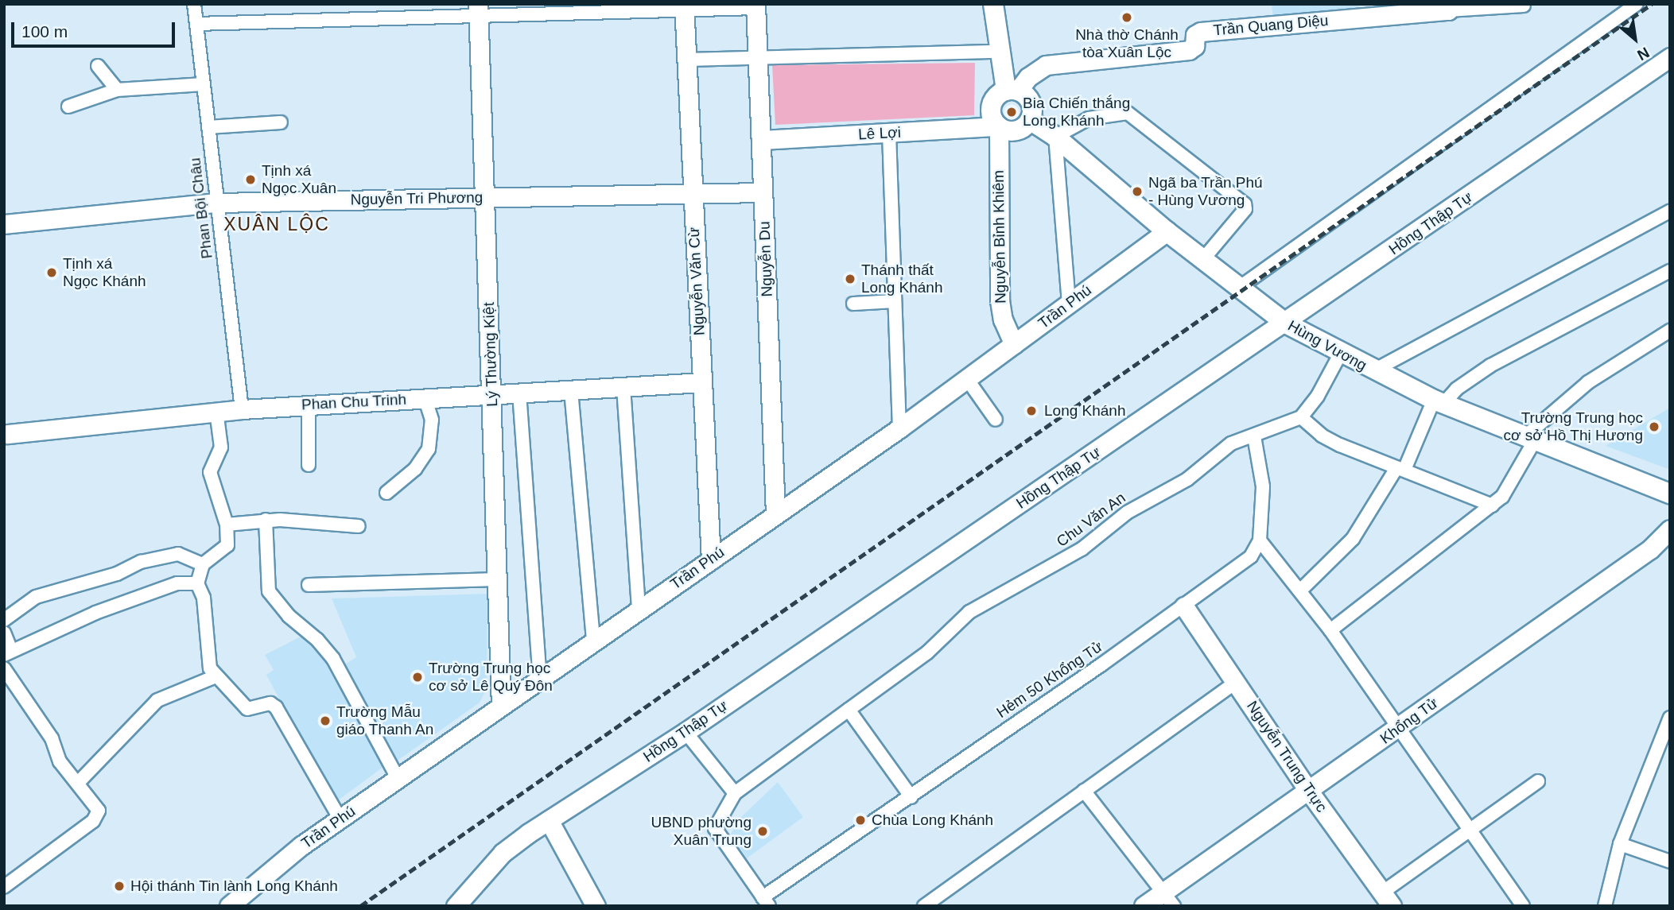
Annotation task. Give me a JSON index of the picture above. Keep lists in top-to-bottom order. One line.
{"streets":{"main road":["Hùng Vương"],"street":["Trần Quang Diệu","Lê Lợi","Nguyễn Tri Phương","Phan Bội Châu","Hồng Thập Tự","Nguyễn Bỉnh Khiêm","Nguyễn Du","Nguyễn Văn Cừ","Trần Phú","Lý Thường Kiệt","Phan Chu Trinh","Chu Văn An","Hẻm 50 Khổng Tử","Khổng Tử","Nguyễn Trung Trực"]},"crossings":[["Trần Quang Diệu","Lê Lợi"],["Trần Quang Diệu","Nguyễn Bỉnh Khiêm"],["Trần Quang Diệu","Hùng Vương"],["Lê Lợi","Nguyễn Bỉnh Khiêm"],["Lê Lợi","Nguyễn Du"],["Lê Lợi","Hùng Vương"],["Nguyễn Tri Phương","Phan Bội Châu"],["Nguyễn Tri Phương","Nguyễn Du"],["Nguyễn Tri Phương","Nguyễn Văn Cừ"],["Nguyễn Tri Phương","Lý Thường Kiệt"],["Phan Bội Châu","Phan Chu Trinh"],["Hồng Thập Tự","Hùng Vương"],["Nguyễn Bỉnh Khiêm","Trần Phú"],["Nguyễn Bỉnh Khiêm","Hùng Vương"],["Nguyễn Du","Trần Phú"],["Nguyễn Văn Cừ","Trần Phú"],["Nguyễn Văn Cừ","Phan Chu Trinh"],["Trần Phú","Hùng Vương"],["Trần Phú","Lý Thường Kiệt"],["Lý Thường Kiệt","Phan Chu Trinh"],["Hẻm 50 Khổng Tử","Nguyễn Trung Trực"],["Khổng Tử","Nguyễn Trung Trực"]],"districts":["XUÂN LỘC"],"places":["Nhà thờ Chánh tòa Xuân Lộc","Bia Chiến thắng Long Khánh","Tịnh xá Ngọc Xuân","Ngã ba Trần Phú - Hùng Vương","Tịnh xá Ngọc Khánh","Thánh thất Long Khánh","Long Khánh","Trường Trung học cơ sở Hồ Thị Hương","Trường Trung học cơ sở Lê Quý Đôn","Trường Mẫu giáo Thanh An","Chùa Long Khánh","UBND phường Xuân Trung","Hội thánh Tin lành Long Khánh"],"scale_bar":"100 m","north":"bottom right"}
